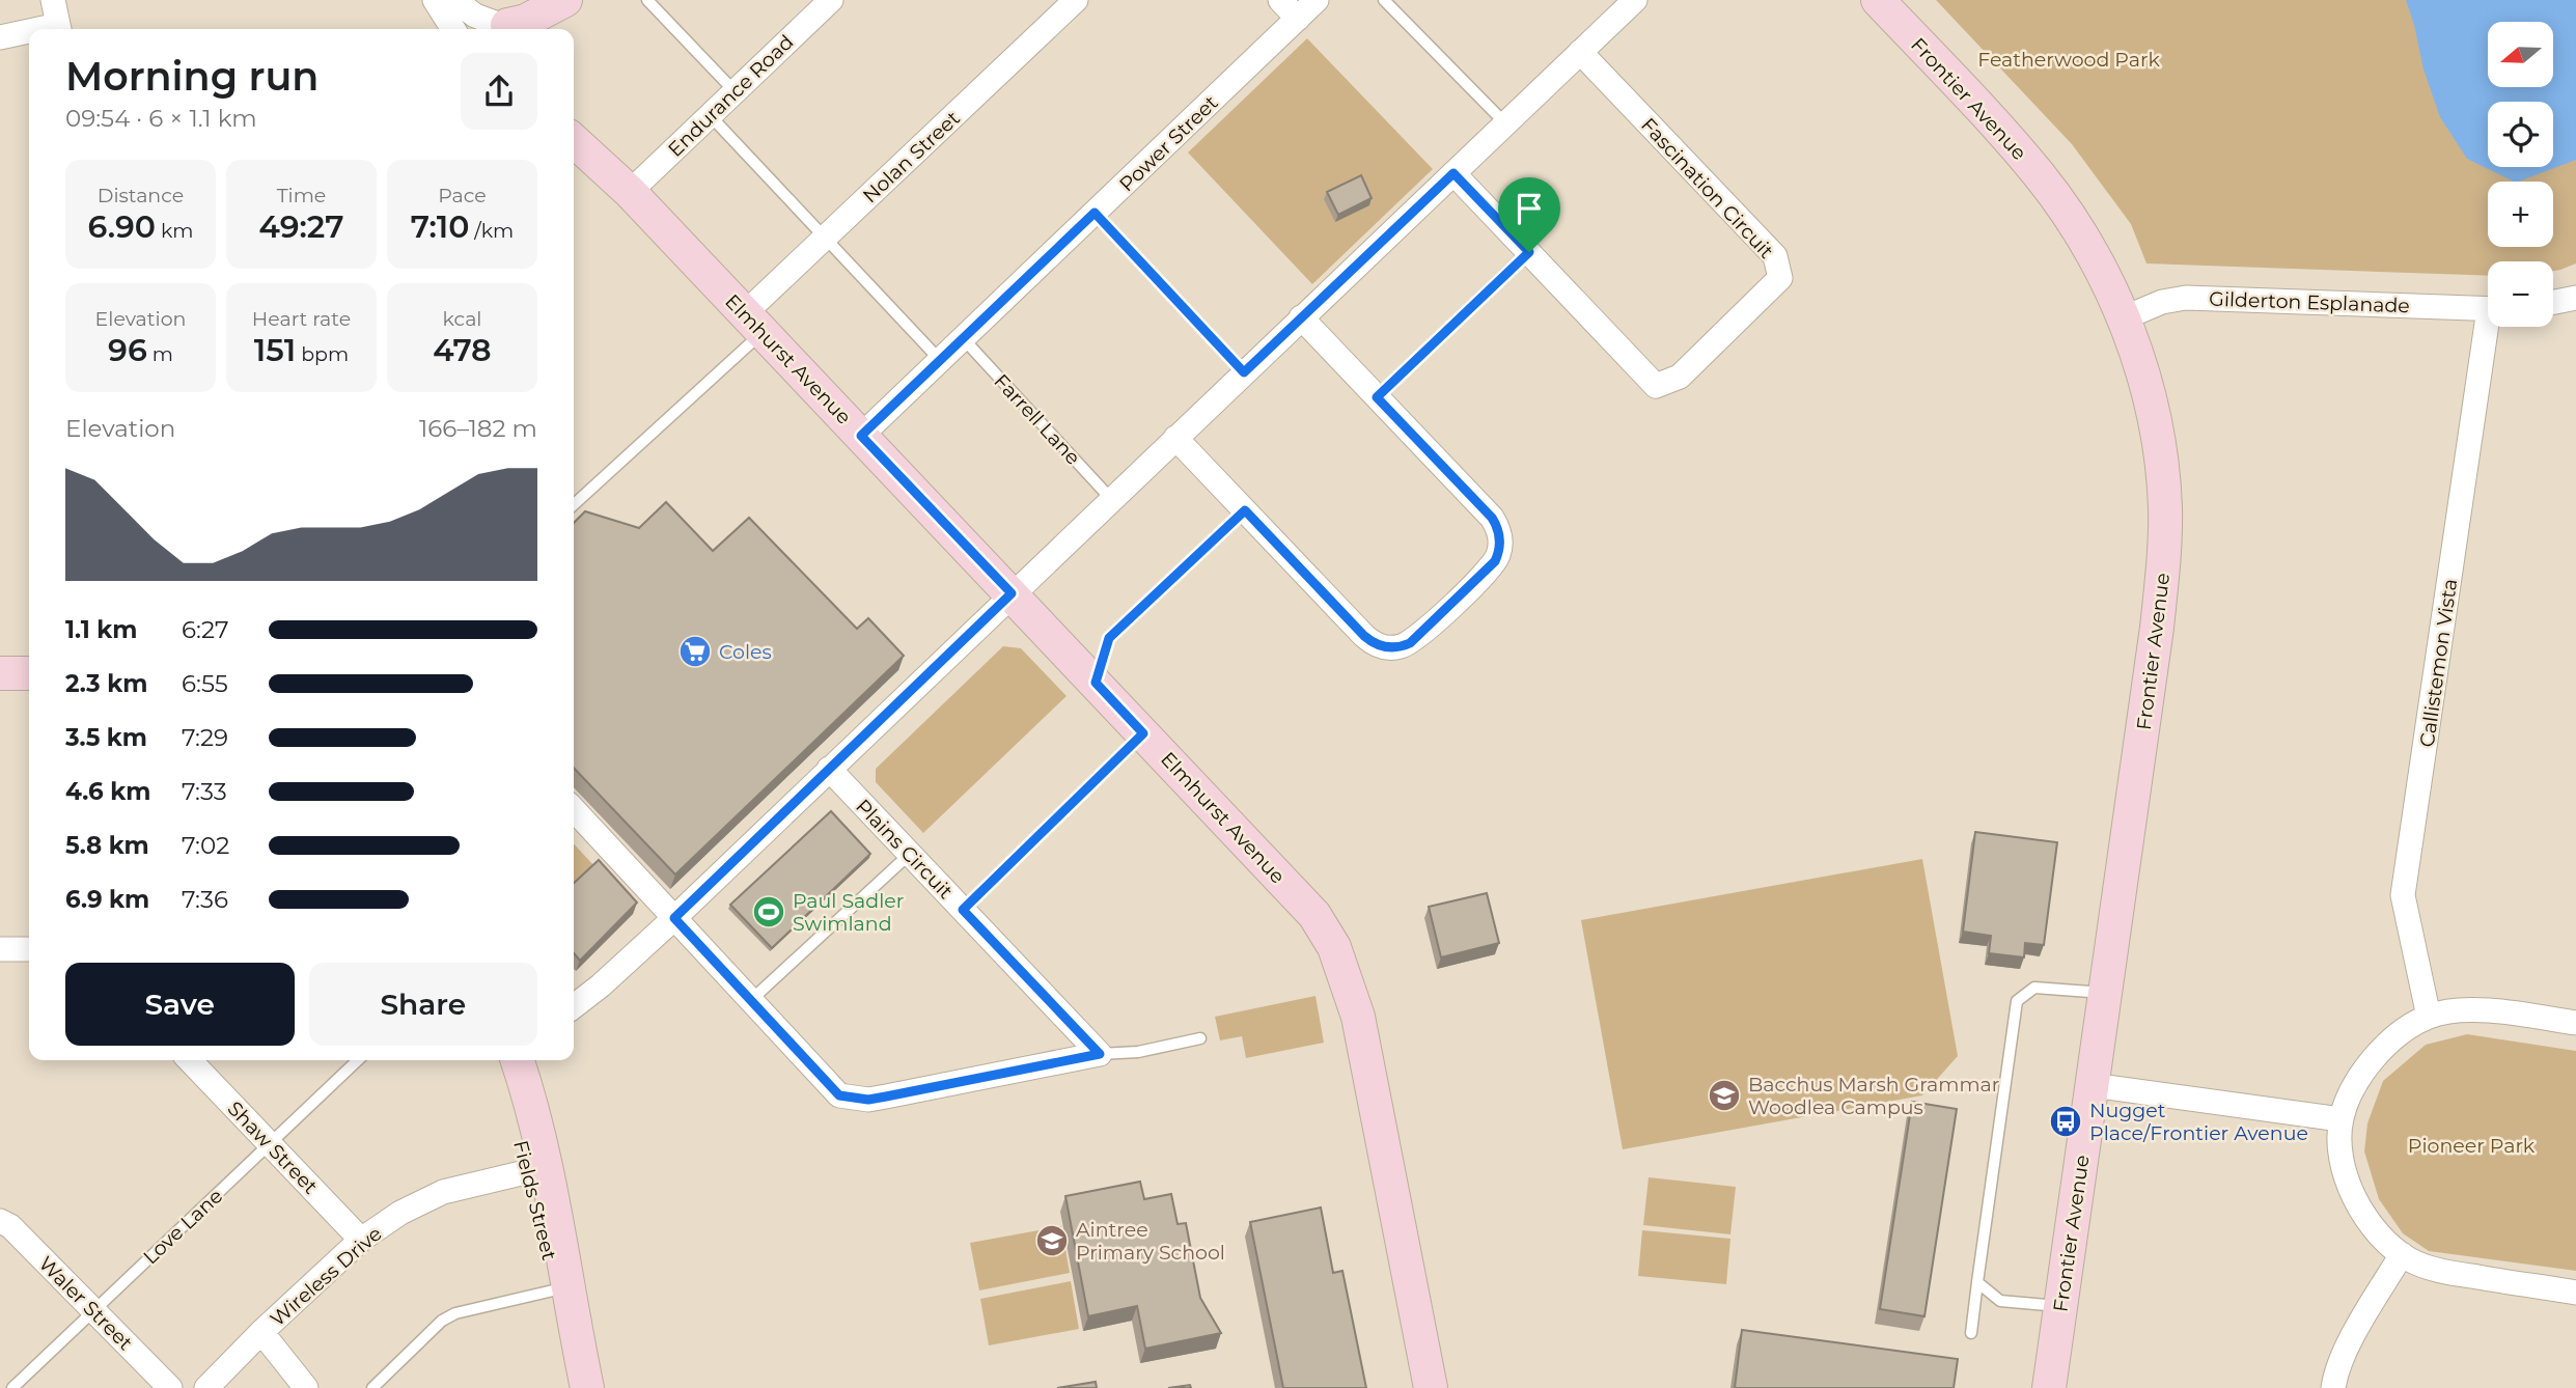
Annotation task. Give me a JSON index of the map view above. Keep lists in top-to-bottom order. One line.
{"streets":{"street":["Endurance Road","Frontier Avenue","Power Street","Nolan Street","Fascination Circuit","Gilderton Esplanade","Elmhurst Avenue","Callistemon Vista","Plains Circuit","Shaw Street","Fields Street","Wireless Drive","Waler Street"],"lane":["Farrell Lane","Love Lane"]},"crossings":[["Endurance Road","Elmhurst Avenue"],["Frontier Avenue","Gilderton Esplanade"],["Power Street","Elmhurst Avenue"],["Power Street","Farrell Lane"],["Nolan Street","Elmhurst Avenue"],["Shaw Street","Love Lane"],["Shaw Street","Wireless Drive"],["Fields Street","Wireless Drive"],["Love Lane","Waler Street"]],"parks":["Featherwood Park","Pioneer Park"],"places":{"supermarket":["Coles"],"sports":["Paul Sadler Swimland"],"school or university":["Bacchus Marsh Grammar Woodlea Campus","Aintree Primary School"],"bus stop":["Nugget Place/Frontier Avenue"]},"north":"left","page":{"map_buttons":["+","−"],"heading":["Morning run","09:54 · 6 × 1.1 km"],"stats":[["Distance","6.90 km"],["Time","49:27"],["Pace","7:10 /km"],["Elevation","96 m"],["Heart rate","151 bpm"],["kcal","478"]],"chart":["Elevation","166–182 m"],"list":[{"name":"1.1 km","note":"6:27"},{"name":"2.3 km","note":"6:55"},{"name":"3.5 km","note":"7:29"},{"name":"4.6 km","note":"7:33"},{"name":"5.8 km","note":"7:02"},{"name":"6.9 km","note":"7:36"}],"buttons":["Save","Share"]}}
